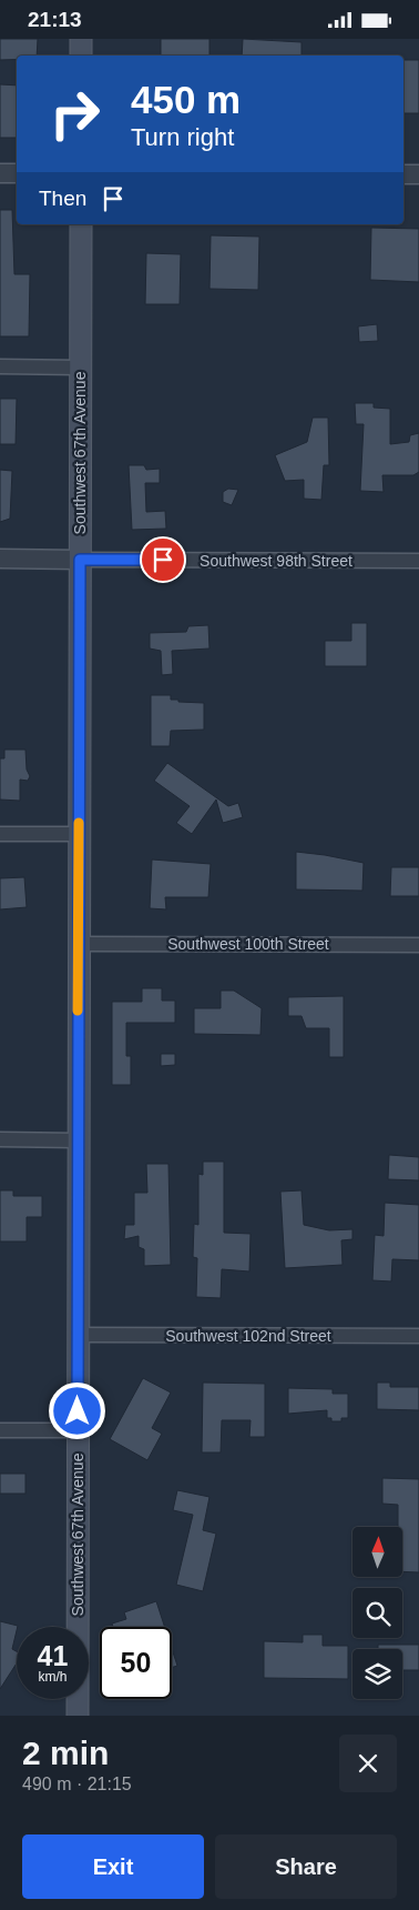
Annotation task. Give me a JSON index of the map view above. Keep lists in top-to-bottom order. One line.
{"streets":{"main road":["Southwest 67th Avenue"],"street":["Southwest 98th Street","Southwest 100th Street","Southwest 102nd Street"]},"crossings":[["Southwest 67th Avenue","Southwest 98th Street"],["Southwest 67th Avenue","Southwest 100th Street"],["Southwest 67th Avenue","Southwest 102nd Street"]],"north":"top","page":{"status":"21:13","turn":["450 m","Turn right"],"then":"Then","speed":"41 km/h","limit":"50","heading":["2 min","490 m · 21:15"],"buttons":["Exit","Share"]}}
